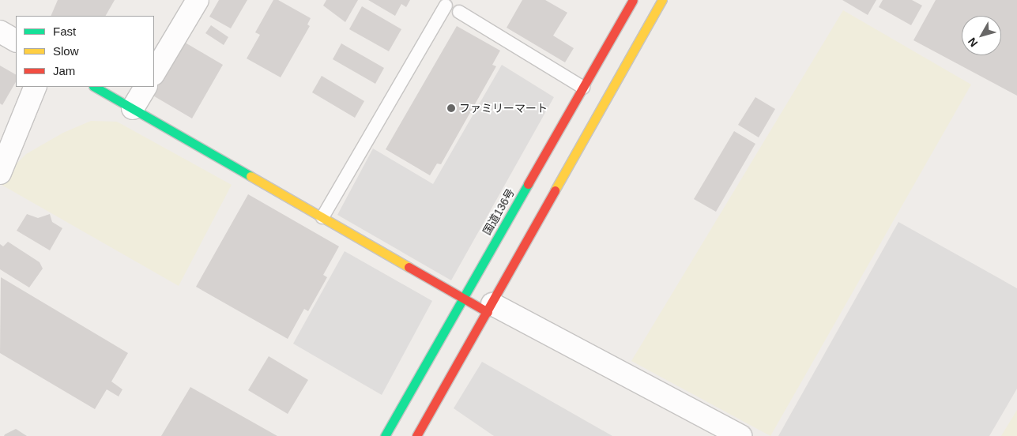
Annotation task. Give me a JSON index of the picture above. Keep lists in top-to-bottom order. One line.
{"streets":{"main road":["国道136号"]},"places":["ファミリーマート"],"legend":["Fast","Slow","Jam"],"north":"bottom left"}
